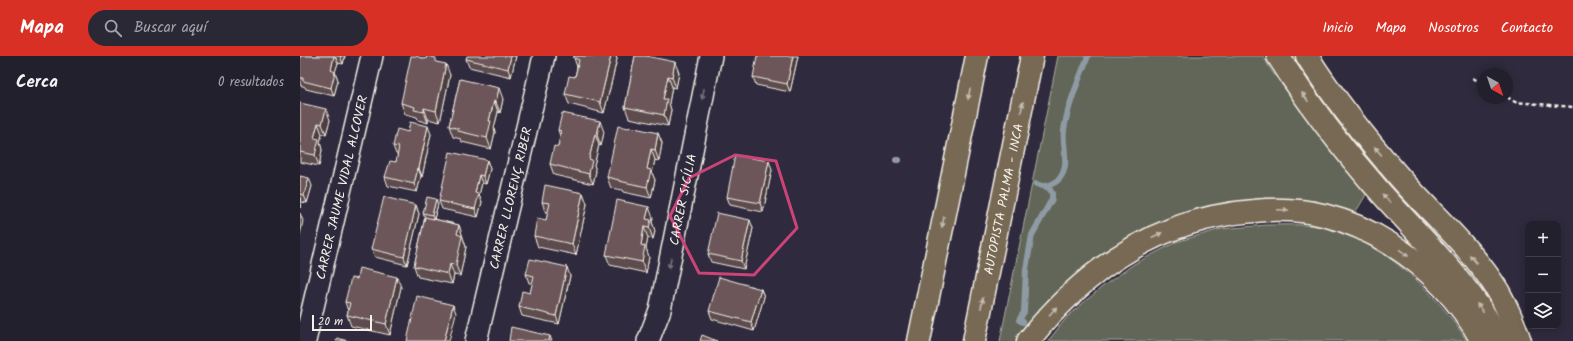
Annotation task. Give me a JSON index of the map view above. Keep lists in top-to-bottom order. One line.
{"streets":{"highway":["AUTOPISTA PALMA - INCA"],"street":["CARRER JAUME VIDAL ALCOVER","CARRER LLORENÇ RIBER","CARRER SICÍLIA"]},"one_way":["CARRER SICÍLIA"],"scale_bar":"20 m","north":"bottom right","page":{"header":"Mapa","search":"Buscar aquí","nav":["Inicio","Mapa","Nosotros","Contacto"],"heading":["Cerca","0 resultados"],"map_buttons":["+","−"],"scale":"20 m"}}
